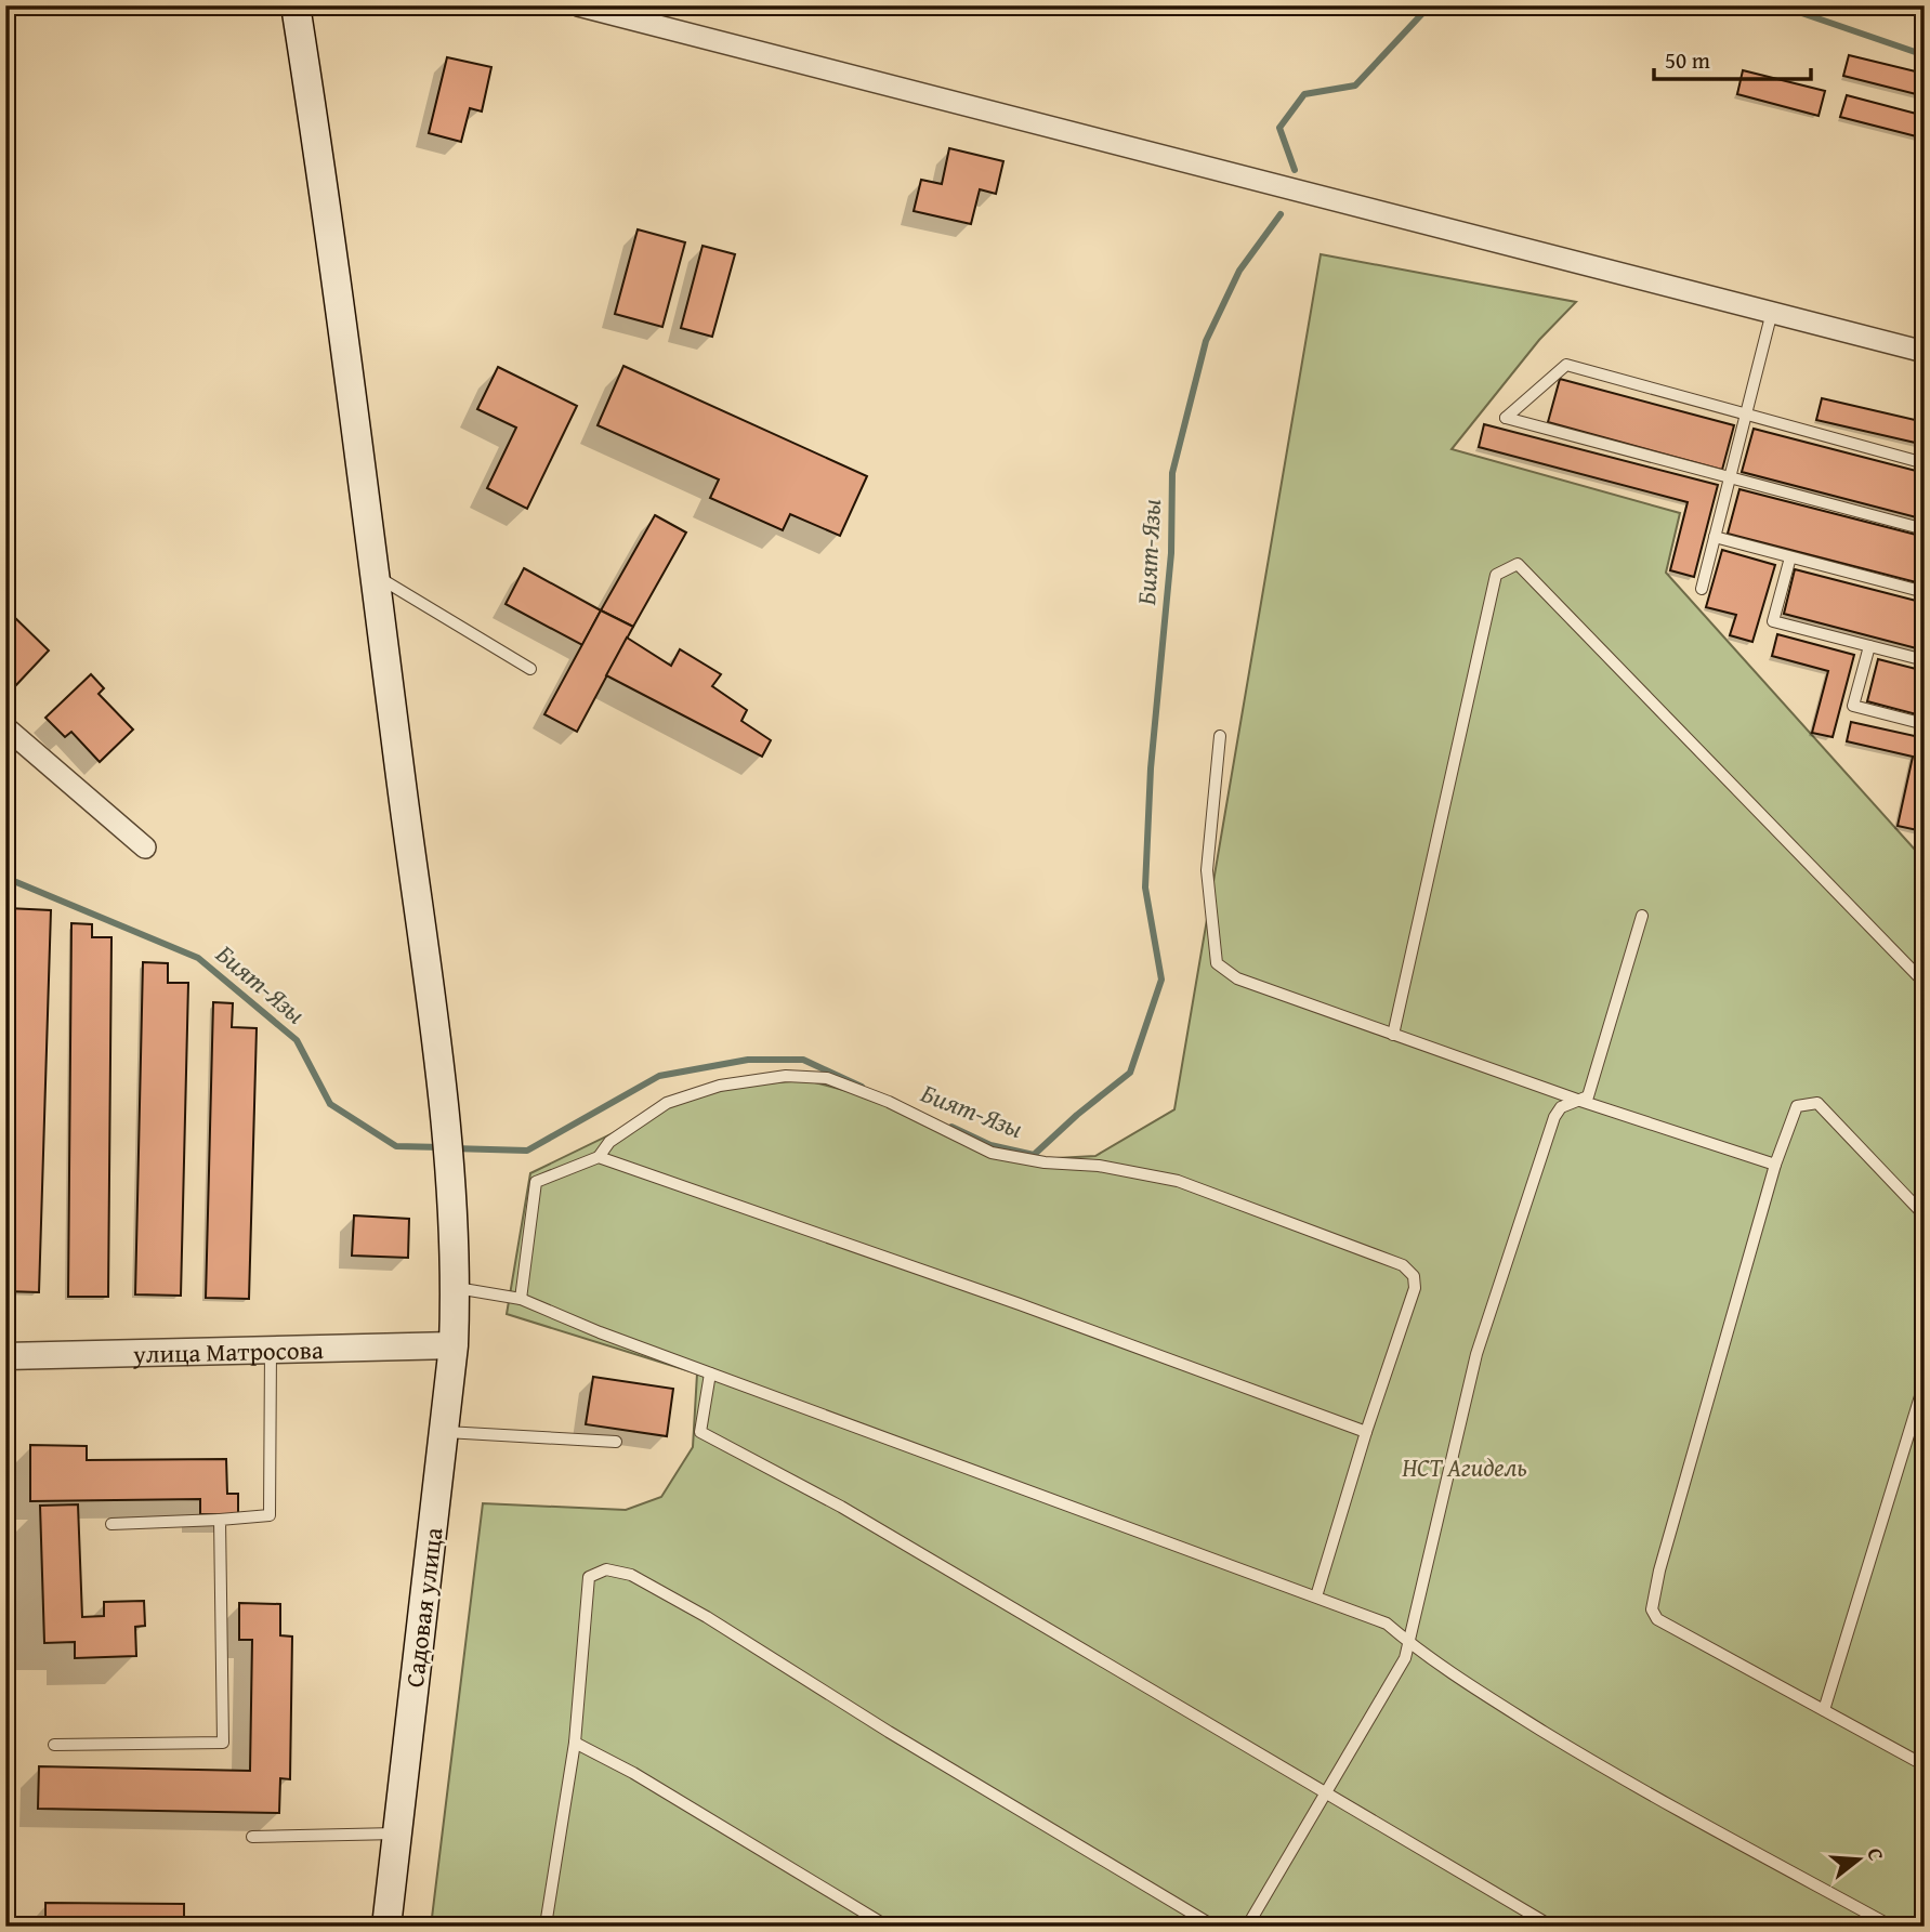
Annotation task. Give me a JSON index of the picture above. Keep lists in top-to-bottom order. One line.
{"streets":{"main road":["Садовая улица"],"street":["улица Матросова"]},"crossings":[["улица Матросова","Садовая улица"]],"water":["Бият-Язы"],"parks":["НСТ Агидель"],"scale_bar":"50 m","north":"right"}
